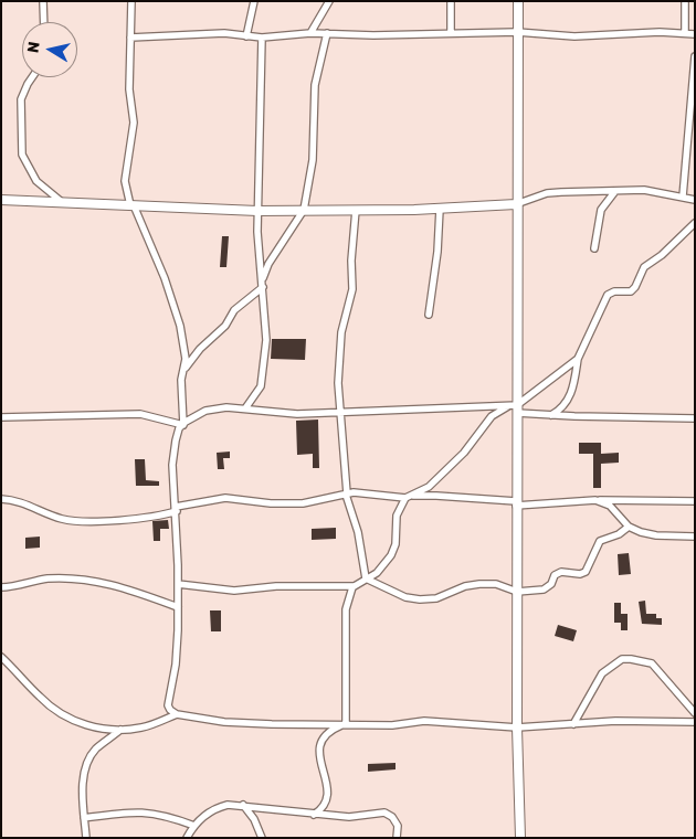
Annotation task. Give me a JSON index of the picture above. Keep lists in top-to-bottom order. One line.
{"north":"left"}
